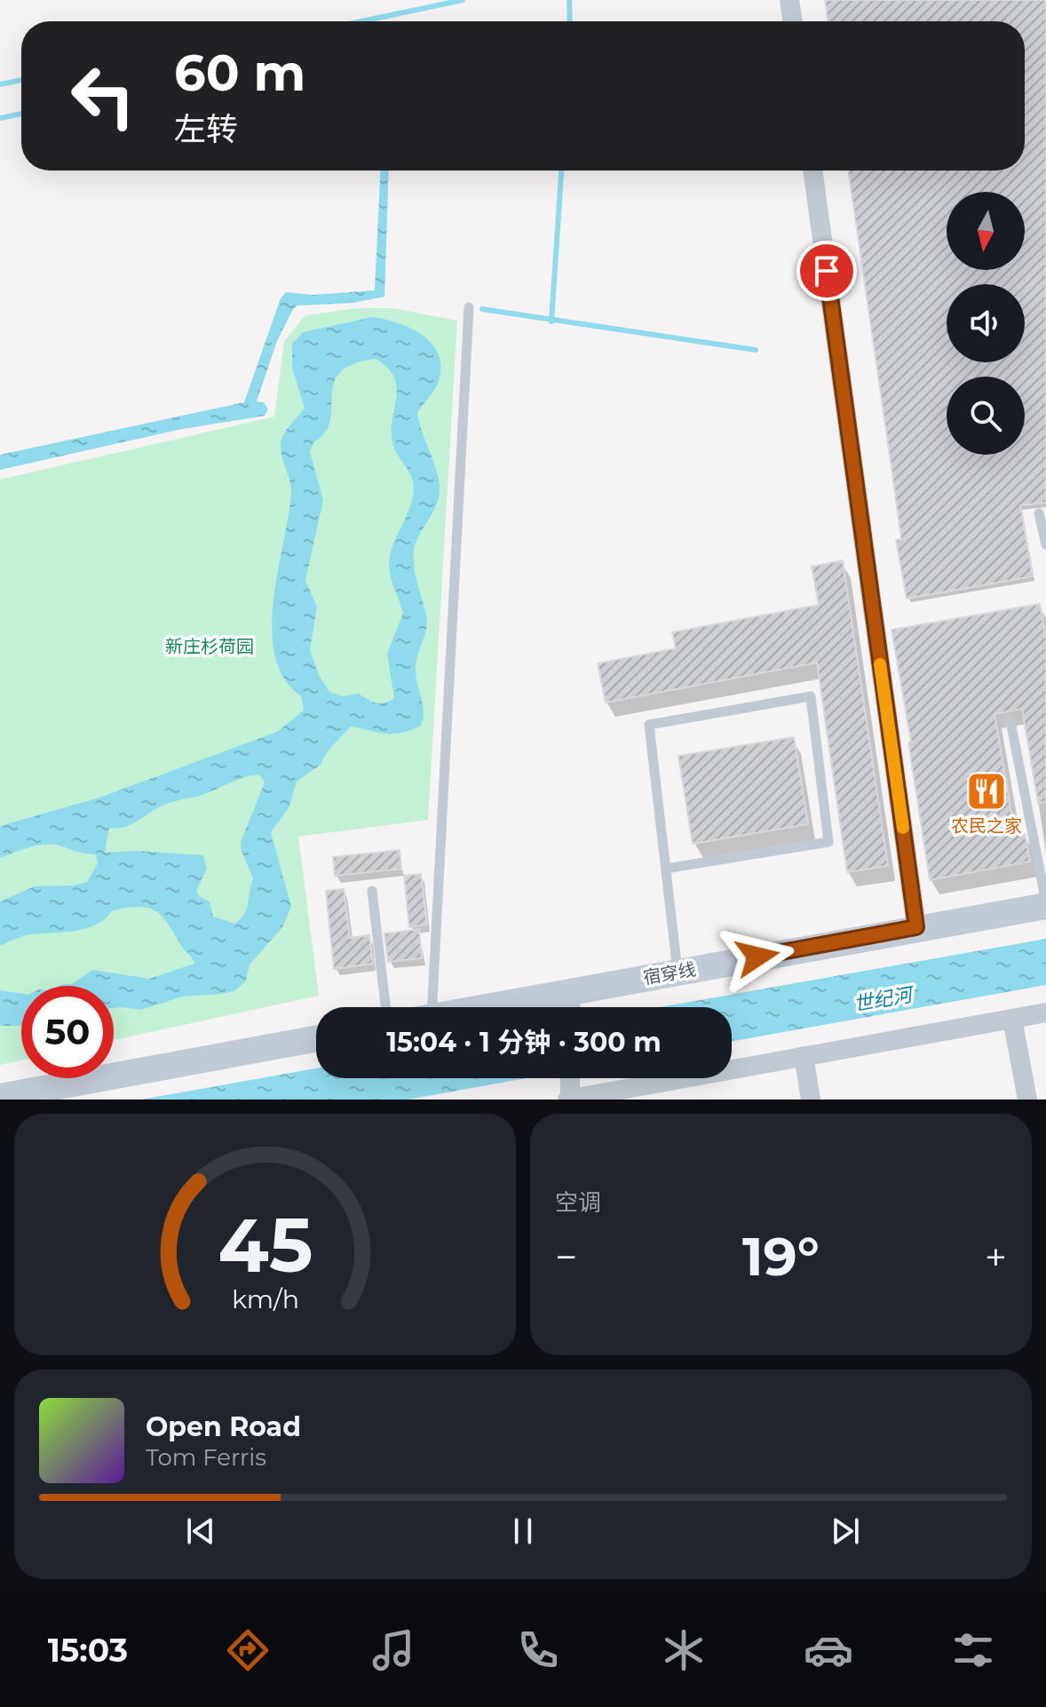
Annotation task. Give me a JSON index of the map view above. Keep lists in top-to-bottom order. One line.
{"streets":{"main road":["宿穿线"]},"water":["世纪河"],"parks":["新庄杉荷园"],"places":{"restaurant":["农民之家"]},"north":"bottom","page":{"turn":["60 m","左转"],"limit":"50","trip":"15:04 · 1 分钟 · 300 m","tile":"空调","heat":["−","19°","+"],"song":["Open Road","Tom Ferris"],"tabs":"15:03","gauge":["45","km/h"]}}
